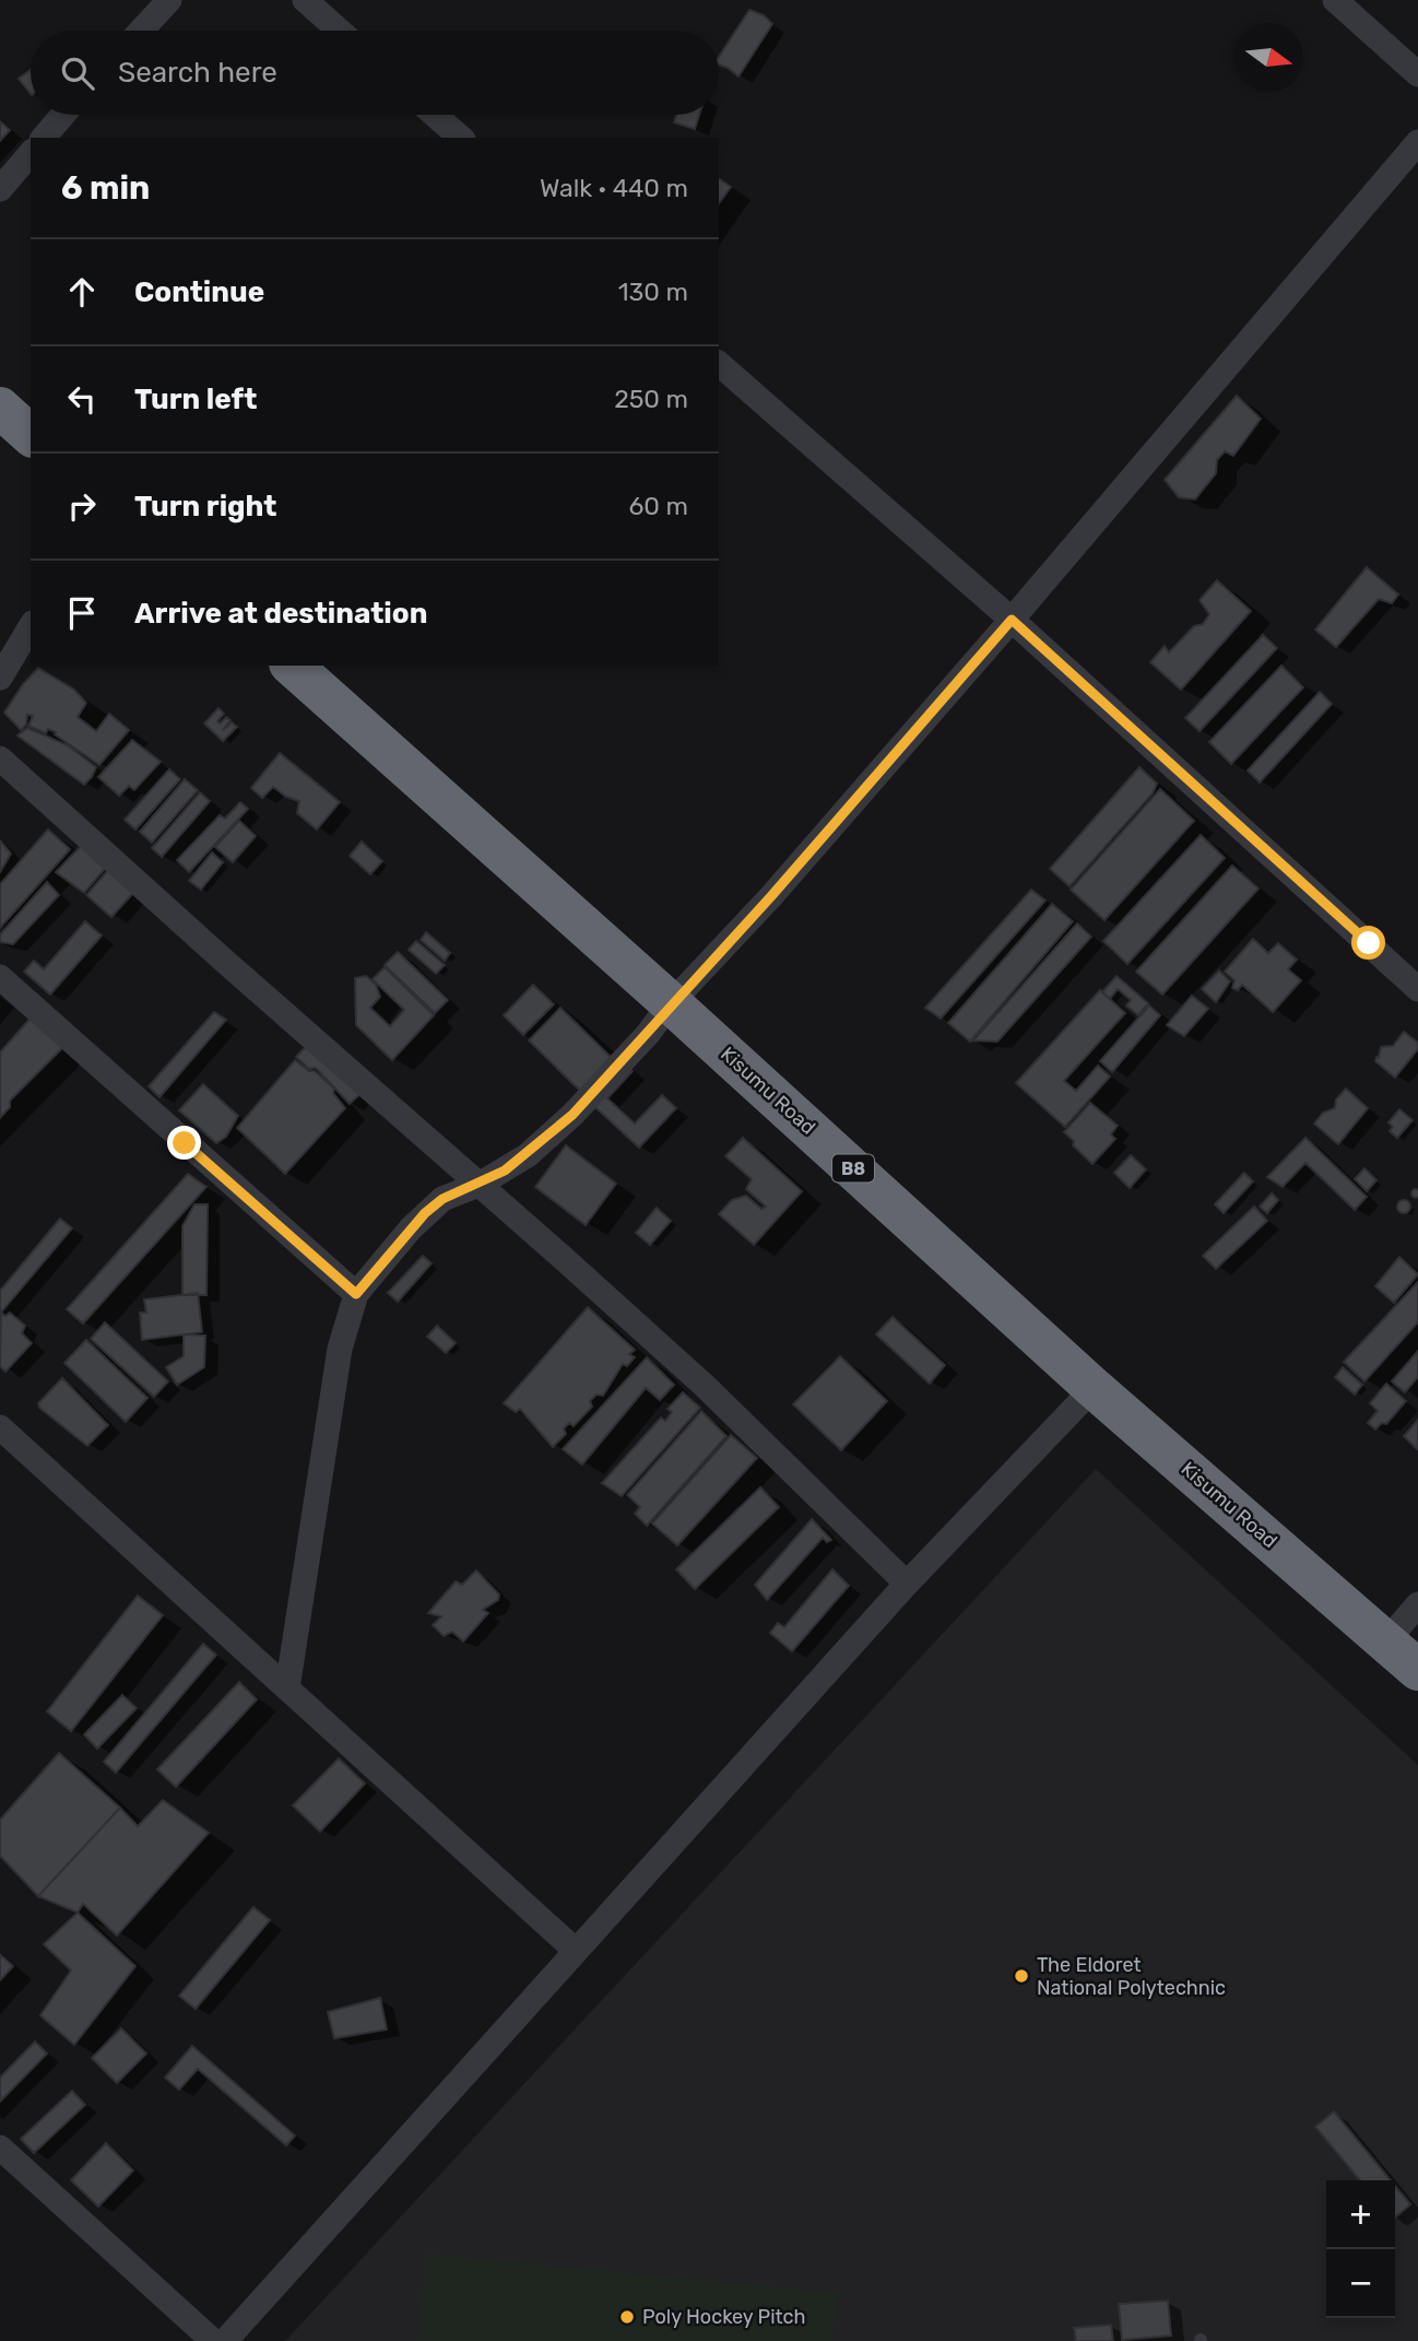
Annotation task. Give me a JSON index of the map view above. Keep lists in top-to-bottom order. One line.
{"streets":{"highway":["Kisumu Road","B8"]},"places":["The Eldoret National Polytechnic","Poly Hockey Pitch"],"north":"right","page":{"search":"Search here","heading":["6 min","Walk · 440 m"],"list":[["Continue","130 m"],["Turn left","250 m"],["Turn right","60 m"],"Arrive at destination"],"map_buttons":["+","−"]}}
